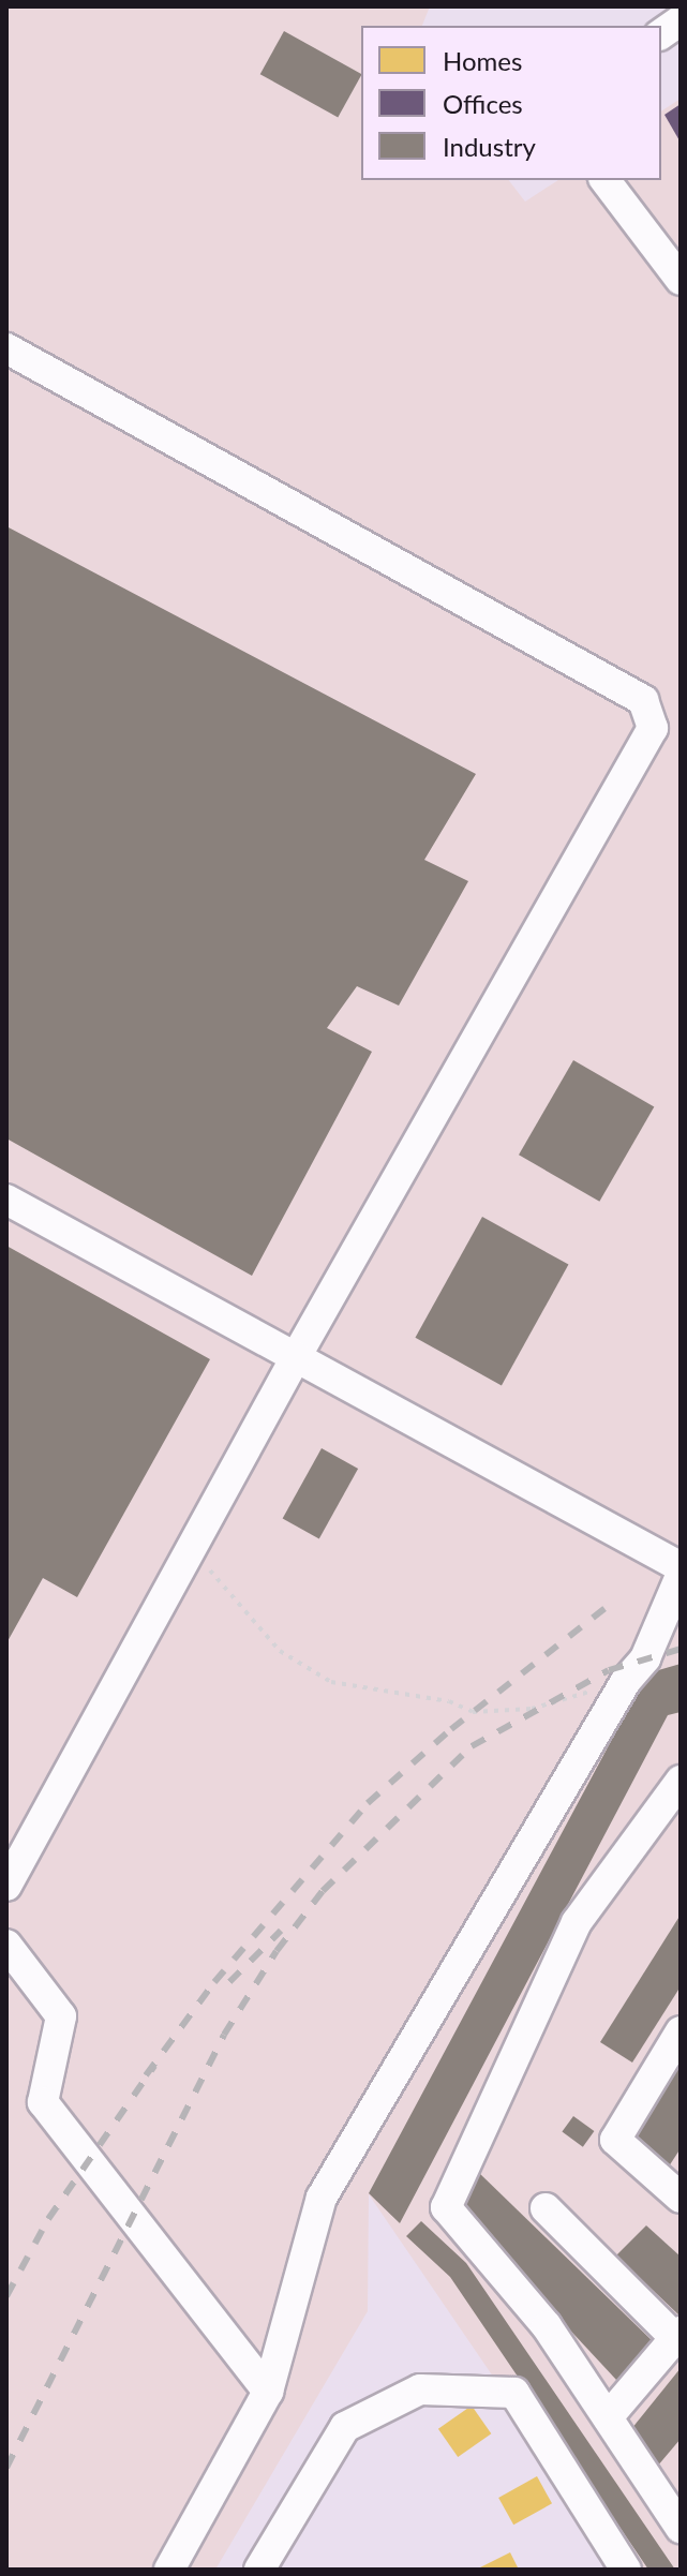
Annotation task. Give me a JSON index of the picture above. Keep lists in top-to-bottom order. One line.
{"legend":["Homes","Offices","Industry"]}
